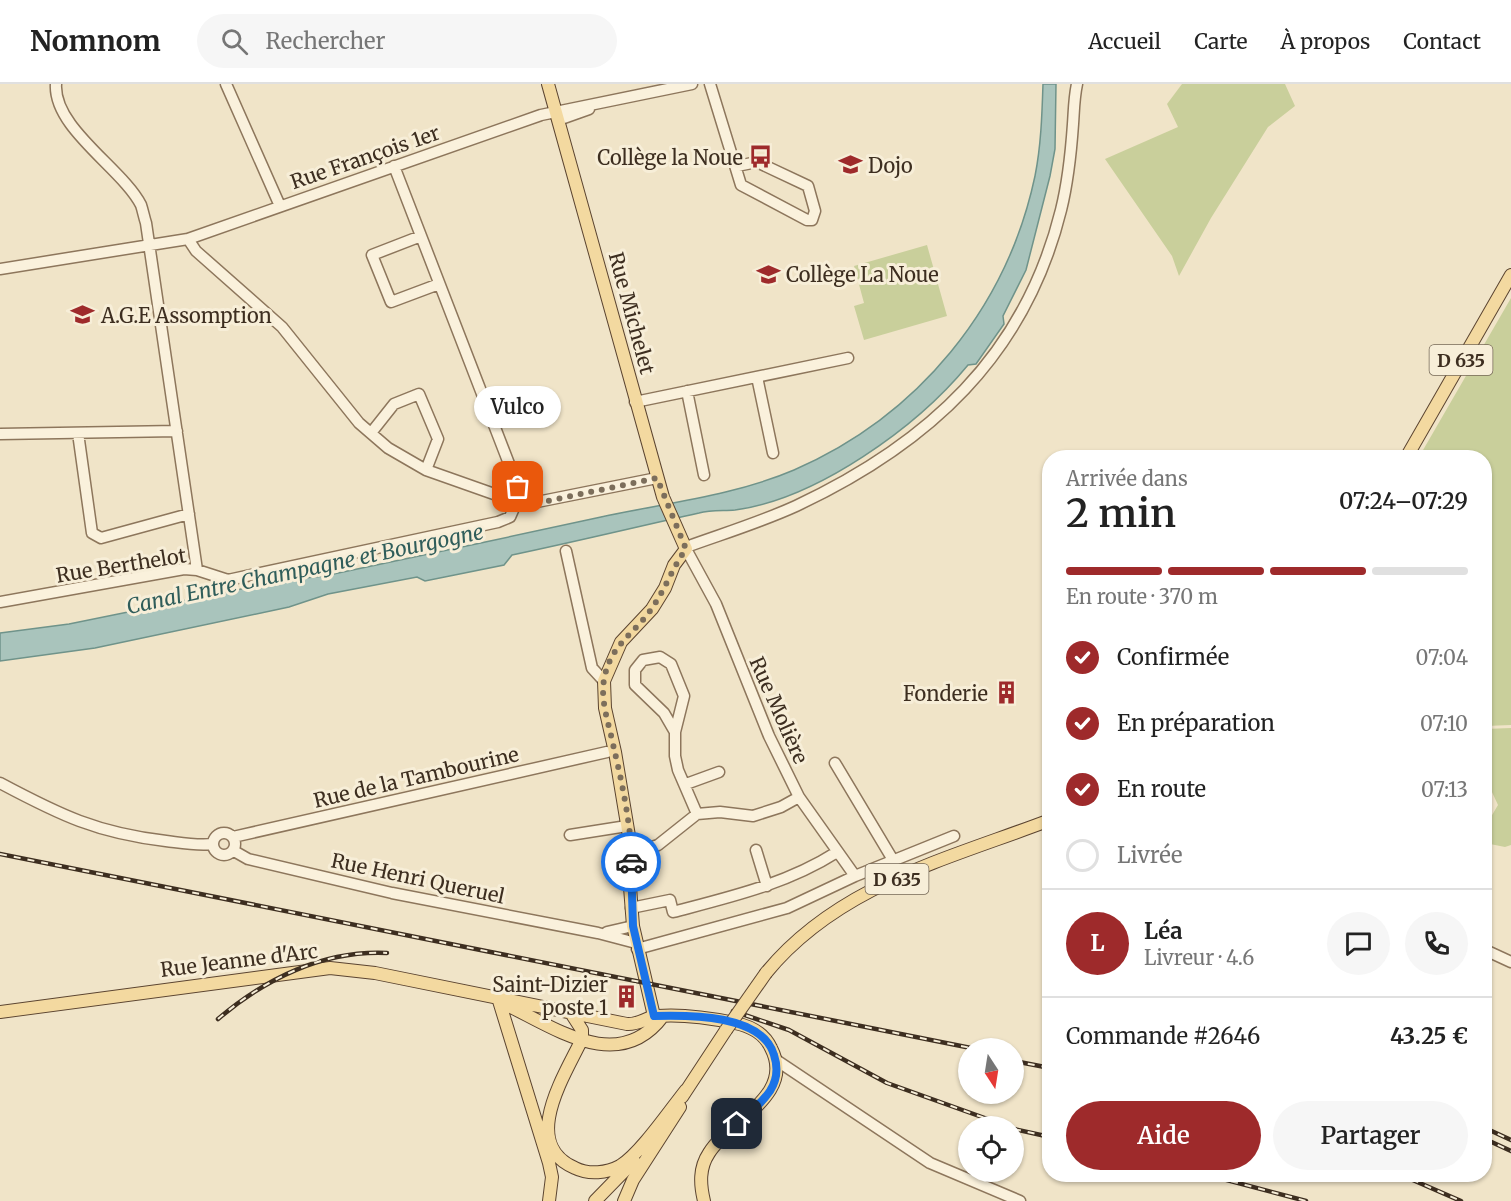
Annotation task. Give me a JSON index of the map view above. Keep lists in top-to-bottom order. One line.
{"streets":{"main road":["Rue Michelet","D 635","Rue Jeanne d'Arc"],"street":["Rue François 1er","Rue Berthelot","Rue Molière","Rue de la Tambourine","Rue Henri Queruel"]},"crossings":[["Rue François 1er","Rue Michelet"],["Rue Michelet","Rue Molière"],["Rue de la Tambourine","Rue Henri Queruel"]],"water":["Canal Entre Champagne et Bourgogne"],"places":{"bus stop":["Collège la Noue"],"school or university":["Dojo","Collège La Noue","A.G.E Assomption"],"other":["Vulco"],"building":["Fonderie","Saint-Dizier poste 1"]},"north":"bottom","page":{"header":"Nomnom","search":"Rechercher","nav":["Accueil","Carte","À propos","Contact"],"bubble":"Vulco","heading":["2 min","Arrivée dans","07:24–07:29"],"panel":["Léa","Livreur · 4.6","Commande #2646","43.25 €"],"bar":"En route · 370 m","list":[["Confirmée","07:04"],["En préparation","07:10"],["En route","07:13"],"Livrée"],"round":"L","buttons":["Aide","Partager"]}}
